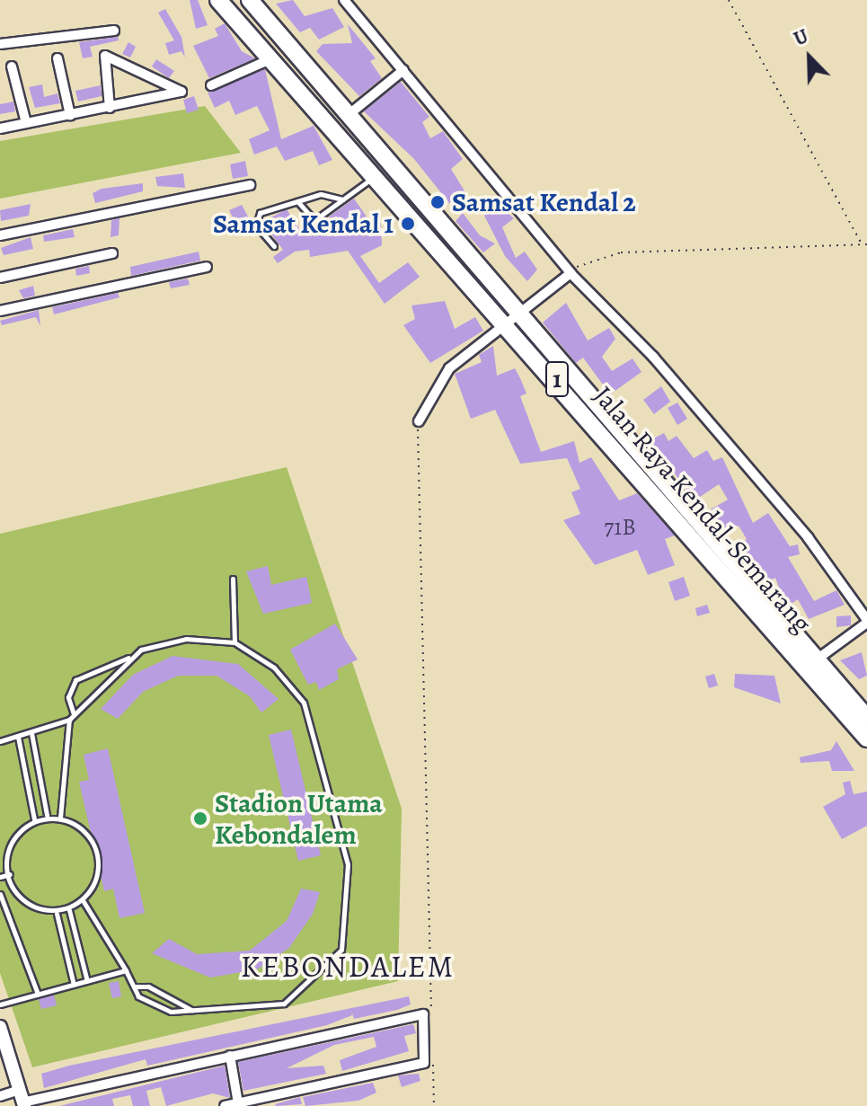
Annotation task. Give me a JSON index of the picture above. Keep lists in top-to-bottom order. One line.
{"streets":{"highway":["1","Jalan Raya Kendal-Semarang"]},"districts":["KEBONDALEM"],"places":["Samsat Kendal 2","Samsat Kendal 1","Stadion Utama Kebondalem"],"house_numbers":["71B"],"north":"top left"}
